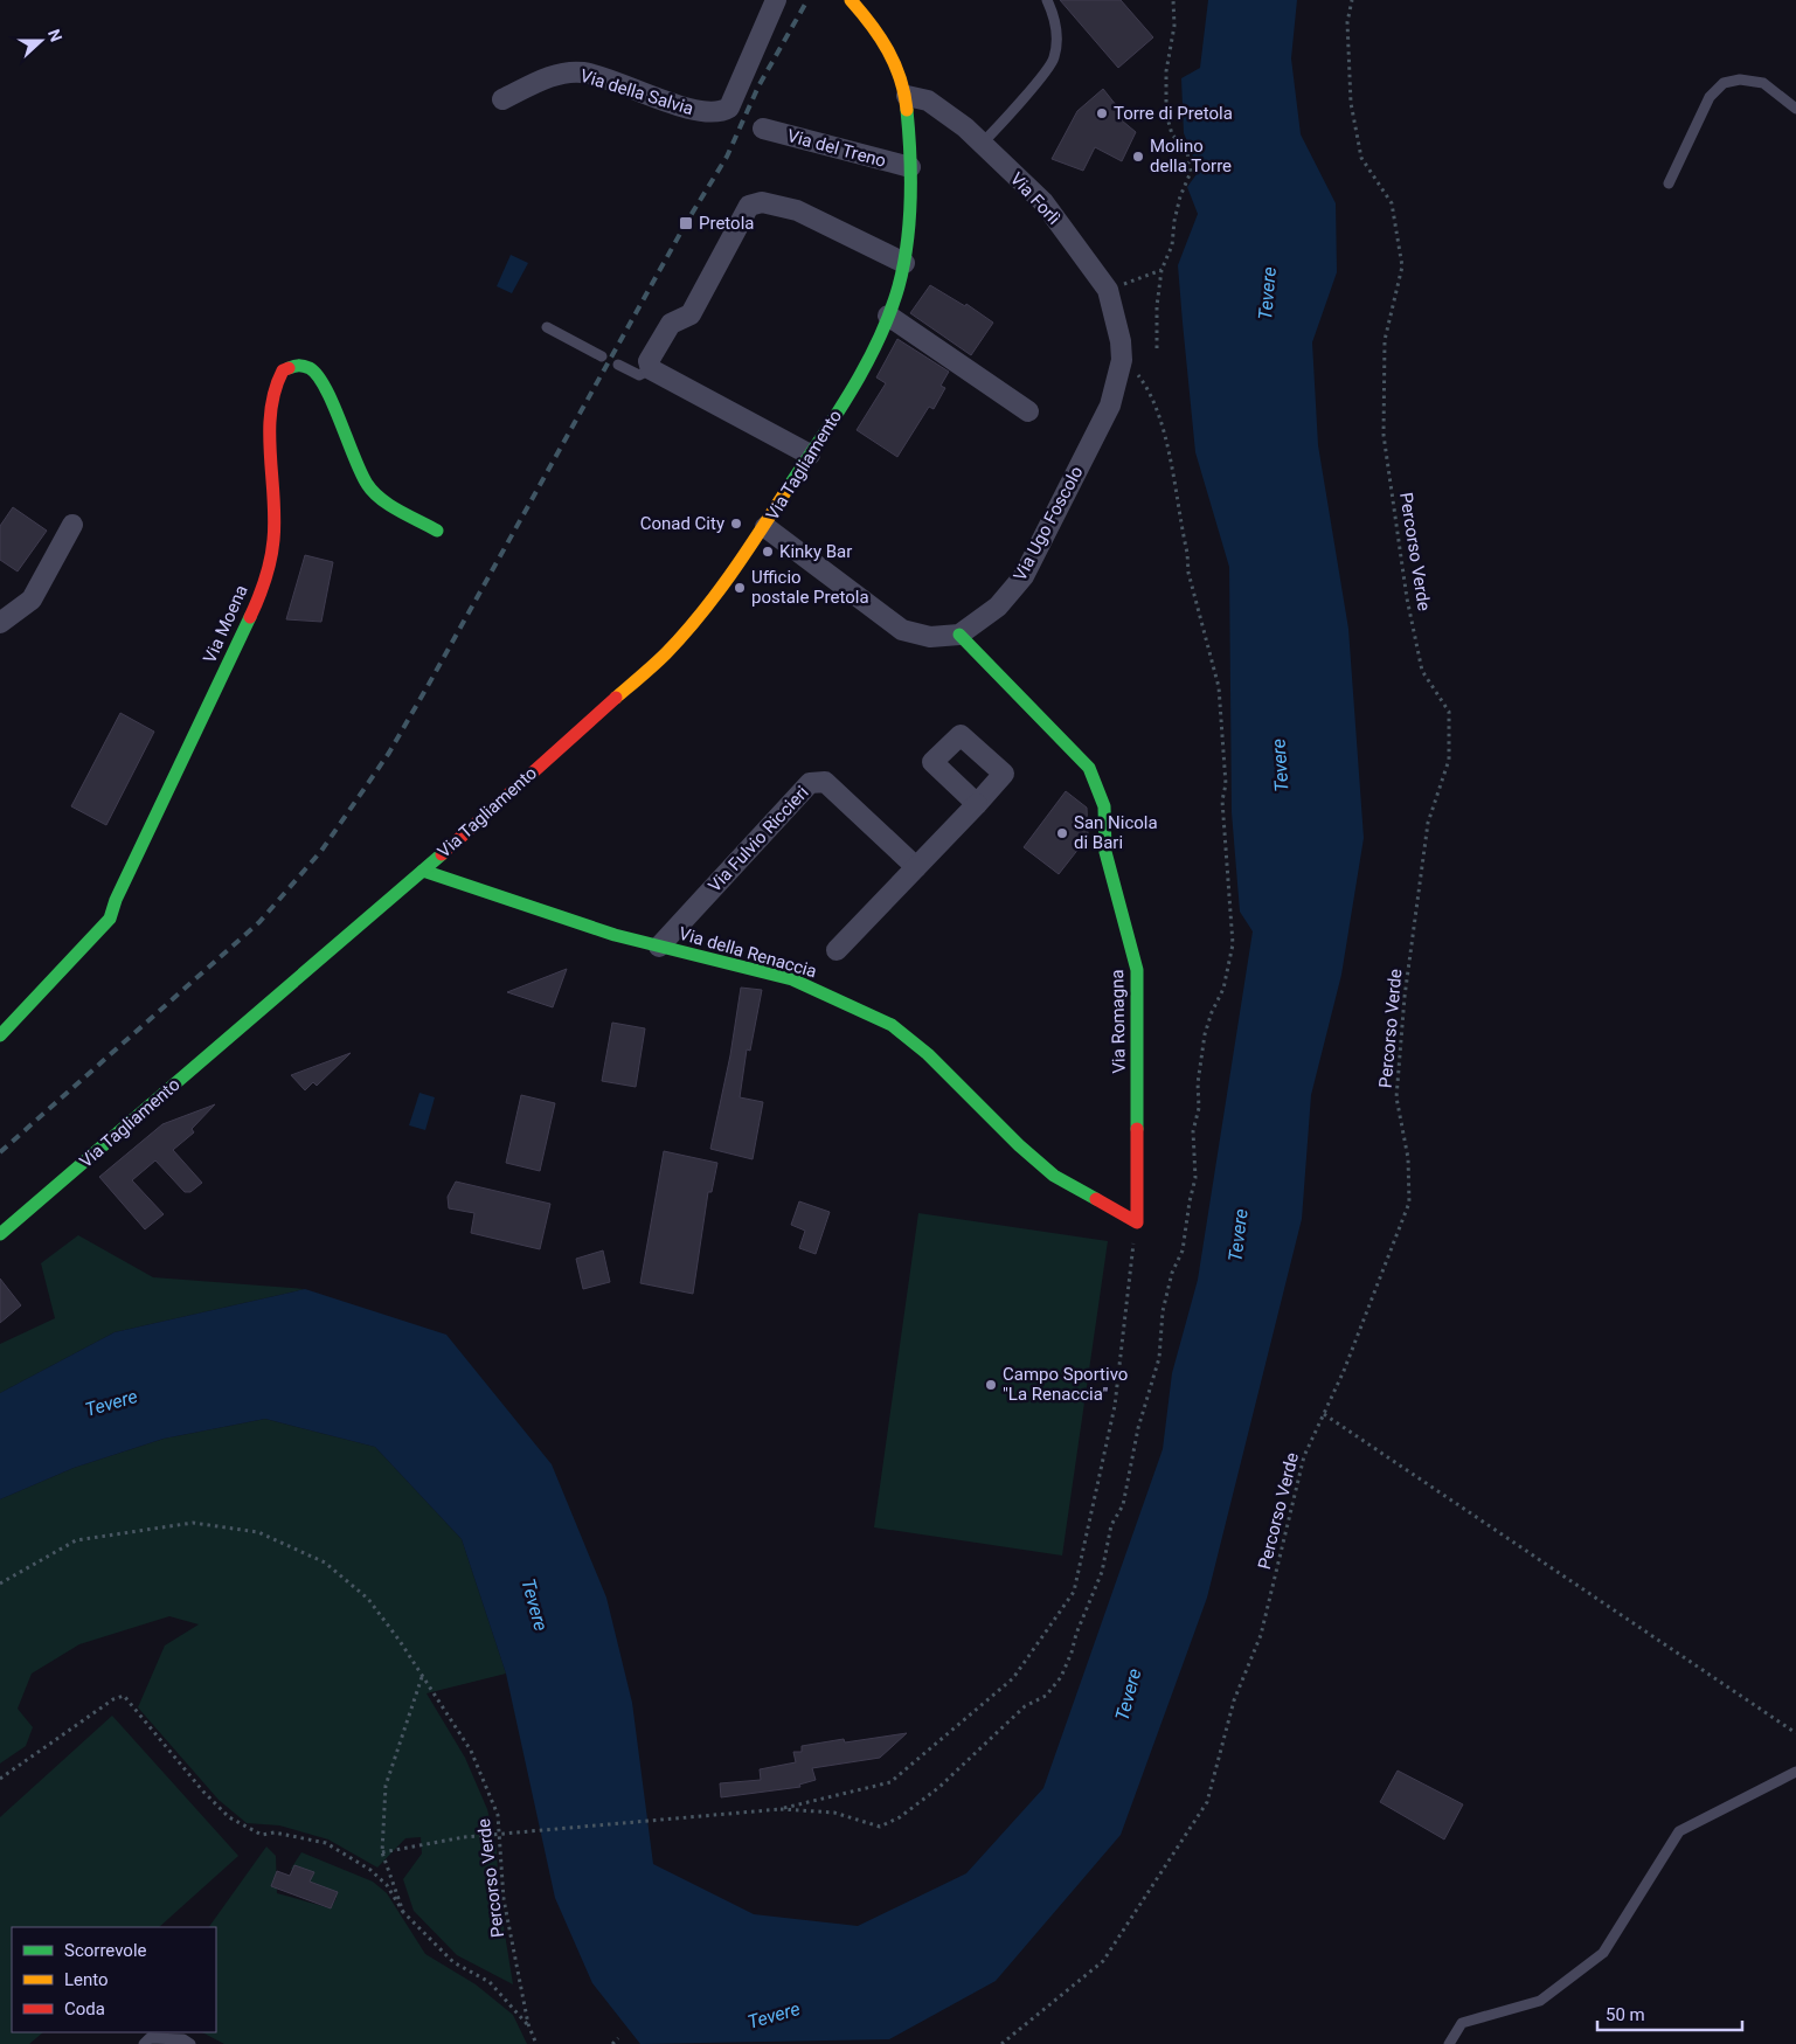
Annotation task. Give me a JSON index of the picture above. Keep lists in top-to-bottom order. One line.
{"streets":{"street":["Via della Salvia","Via del Treno","Via Forlì","Via Tagliamento","Via Ugo Foscolo","Via Moena","Via Fulvio Riccieri","Via della Renaccia","Via Romagna"],"path":["Percorso Verde"]},"crossings":[["Via del Treno","Via Tagliamento"],["Via Forlì","Via Tagliamento"],["Via Forlì","Via Ugo Foscolo"],["Via Tagliamento","Via della Renaccia"],["Via Ugo Foscolo","Via Romagna"],["Via Fulvio Riccieri","Via della Renaccia"],["Via della Renaccia","Via Romagna"]],"water":["Tevere"],"places":{"other":["Torre di Pretola","Molino della Torre","Conad City","Kinky Bar","Ufficio postale Pretola","San Nicola di Bari","Campo Sportivo \"La Renaccia\""],"transit":["Pretola"]},"legend":["Scorrevole","Lento","Coda"],"scale_bar":"50 m","north":"right"}
